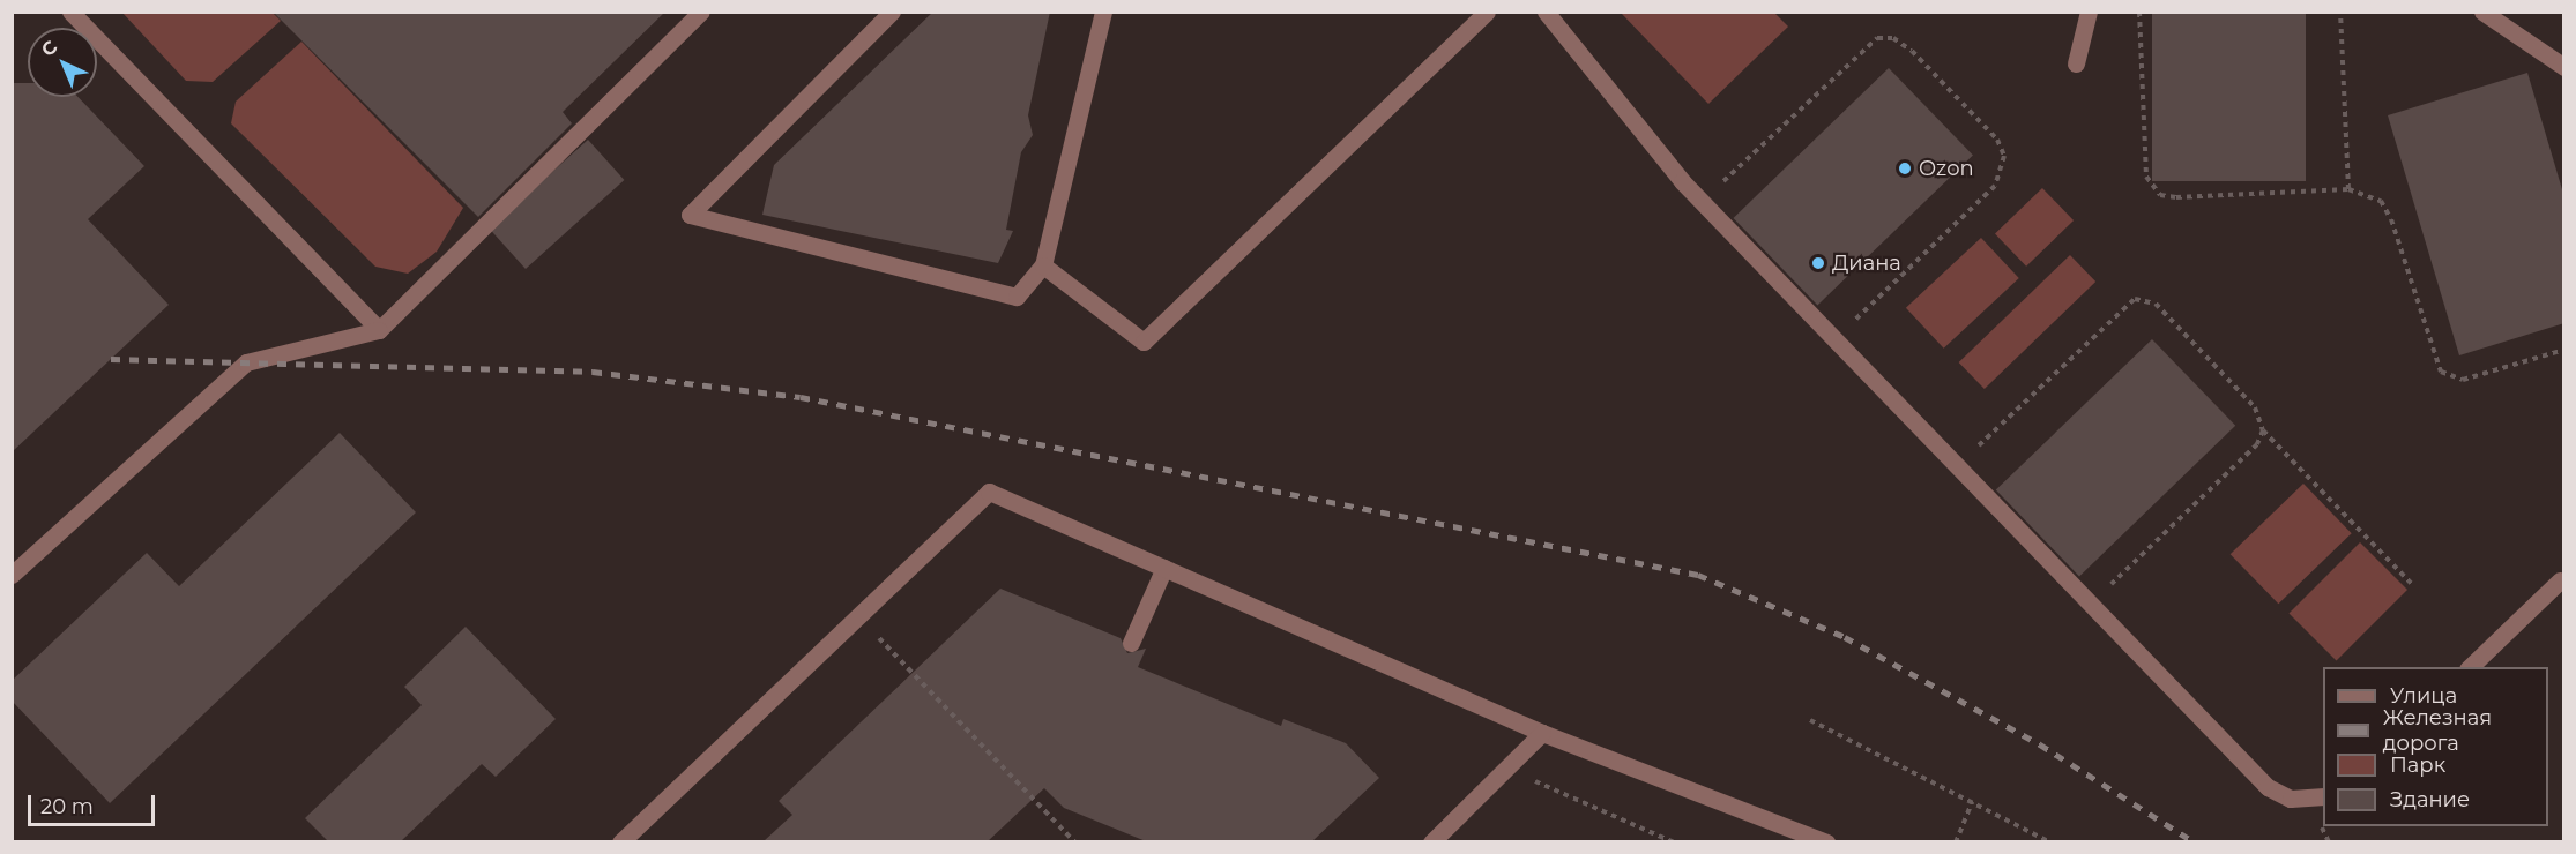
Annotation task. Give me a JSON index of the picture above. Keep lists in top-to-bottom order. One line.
{"places":["Ozon","Диана"],"legend":["Улица","Железная дорога","Парк","Здание"],"scale_bar":"20 m","north":"top left"}
